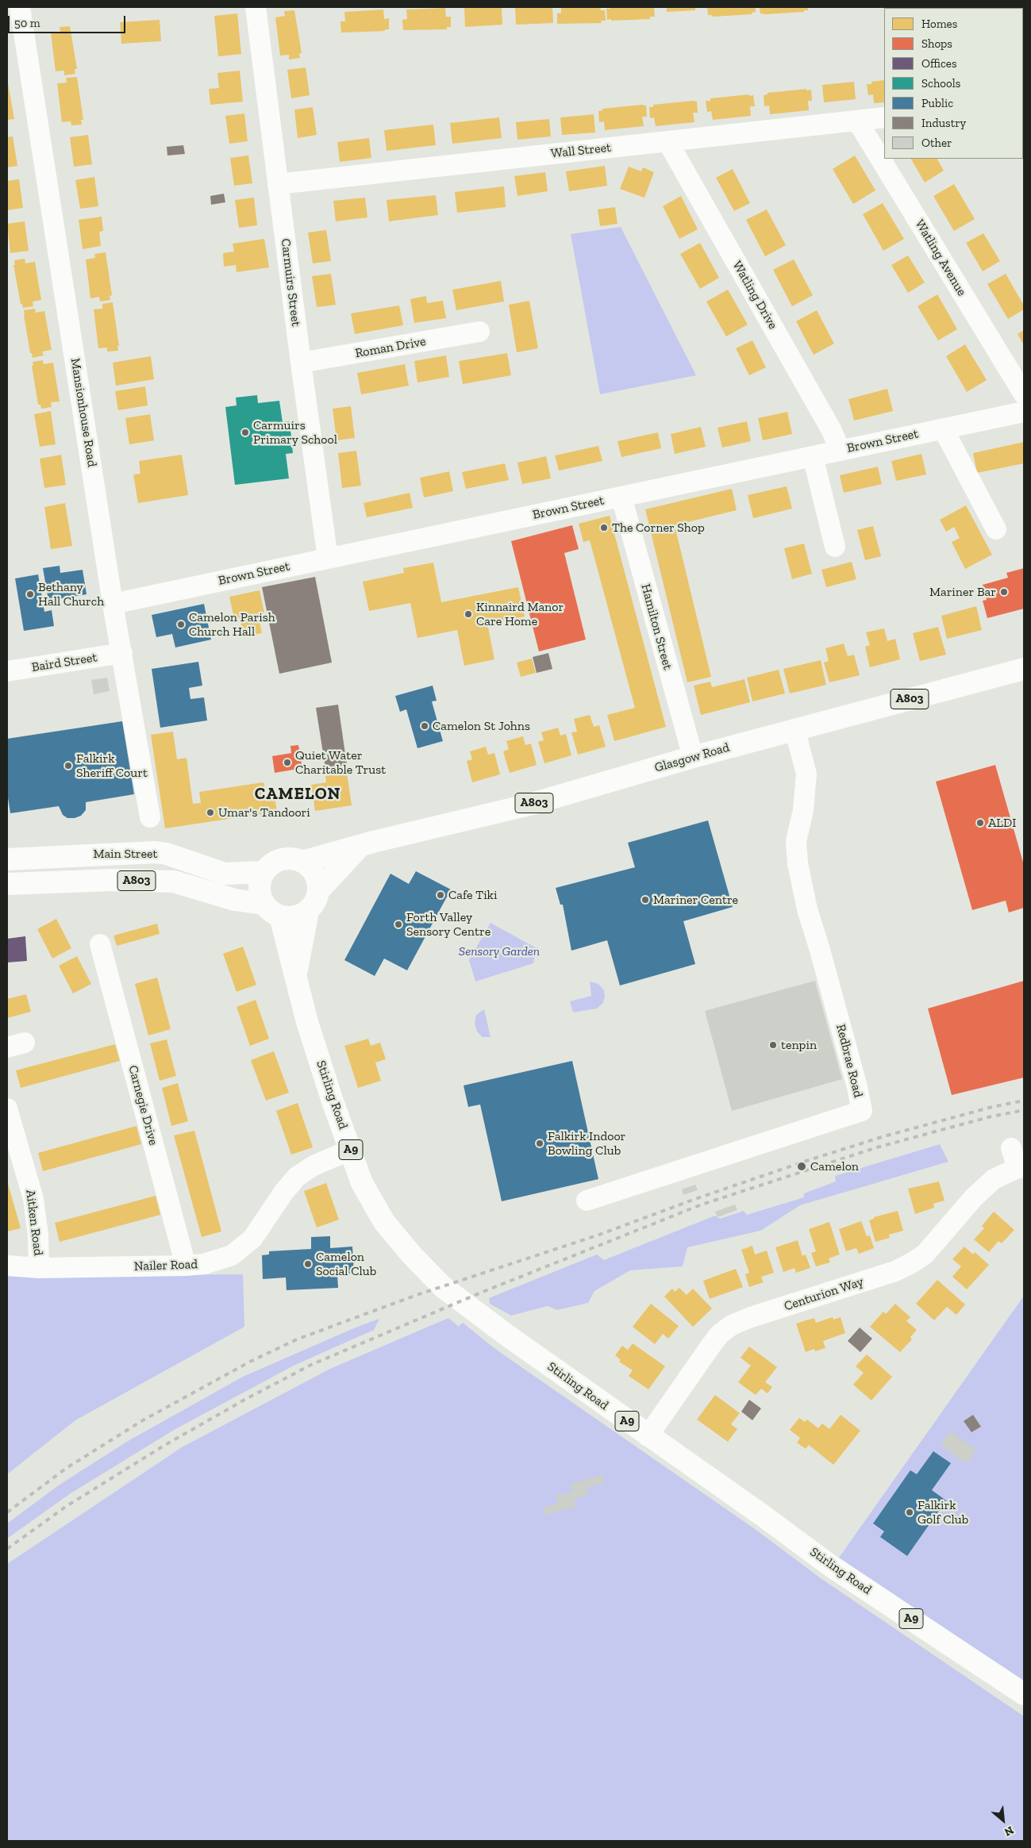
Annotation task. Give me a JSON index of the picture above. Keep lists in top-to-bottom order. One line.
{"streets":{"main road":["A803","Glasgow Road","Main Street","Stirling Road","A9"],"street":["Wall Street","Watling Avenue","Carmuirs Street","Watling Drive","Roman Drive","Mansionhouse Road","Brown Street","Hamilton Street","Baird Street","Redbrae Road","Carnegie Drive","Aitken Road","Nailer Road","Centurion Way"]},"crossings":[["Wall Street","Watling Avenue"],["Wall Street","Carmuirs Street"],["Wall Street","Watling Drive"],["Carmuirs Street","Roman Drive"],["Carmuirs Street","Brown Street"],["Watling Drive","Brown Street"],["Mansionhouse Road","Brown Street"],["Mansionhouse Road","Baird Street"],["Brown Street","Hamilton Street"],["Hamilton Street","Glasgow Road"],["Glasgow Road","Main Street"],["Glasgow Road","Redbrae Road"],["Glasgow Road","Stirling Road"],["Main Street","Stirling Road"],["Stirling Road","Nailer Road"],["Stirling Road","Centurion Way"],["Carnegie Drive","Nailer Road"],["Aitken Road","Nailer Road"]],"districts":["CAMELON"],"parks":["Sensory Garden"],"places":["Carmuirs Primary School","The Corner Shop","Mariner Bar","Bethany Hall Church","Kinnaird Manor Care Home","Camelon Parish Church Hall","Camelon St Johns","Quiet Water Charitable Trust","Falkirk Sheriff Court","Umar's Tandoori","ALDI","Cafe Tiki","Mariner Centre","Forth Valley Sensory Centre","tenpin","Falkirk Indoor Bowling Club","Camelon","Camelon Social Club","Falkirk Golf Club"],"legend":["Homes","Shops","Offices","Schools","Public","Industry","Other"],"scale_bar":"50 m","north":"bottom right"}
